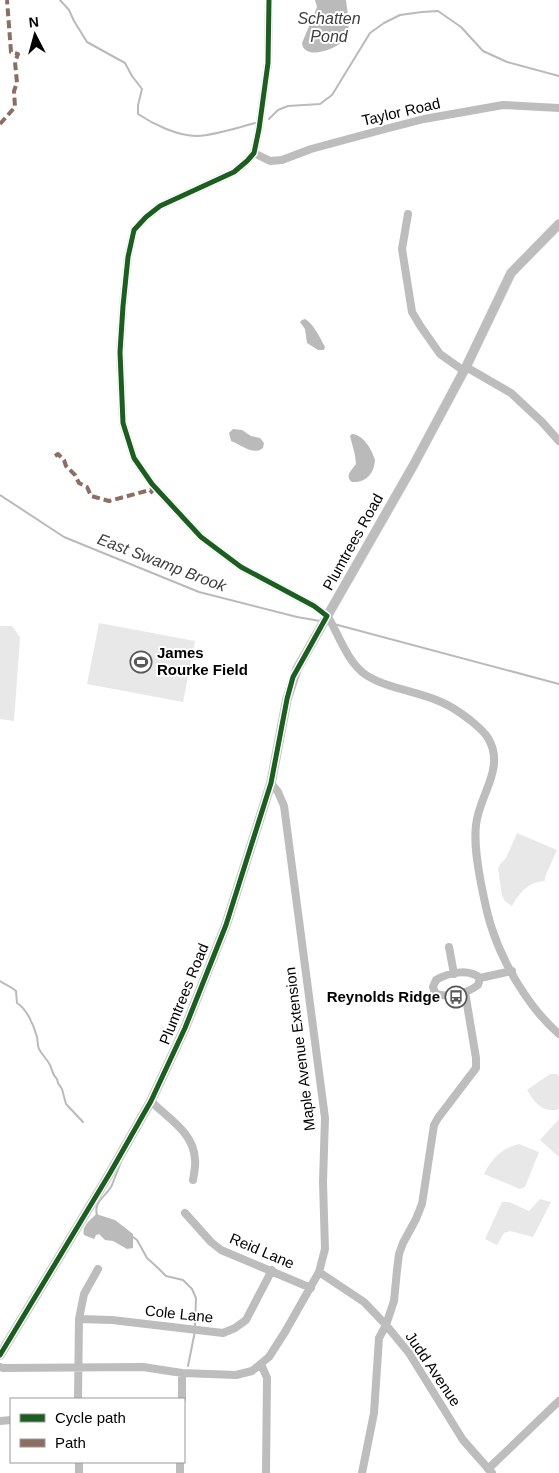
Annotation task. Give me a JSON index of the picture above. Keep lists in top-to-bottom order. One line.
{"streets":{"main road":["Plumtrees Road"],"street":["Taylor Road","Maple Avenue Extension","Reid Lane","Cole Lane","Judd Avenue"]},"crossings":[["Plumtrees Road","Maple Avenue Extension"],["Maple Avenue Extension","Reid Lane"],["Maple Avenue Extension","Judd Avenue"],["Reid Lane","Cole Lane"]],"water":["Schatten Pond","East Swamp Brook"],"places":{"sports":["James Rourke Field"],"bus stop":["Reynolds Ridge"]},"legend":["Cycle path","Path"],"north":"top"}
